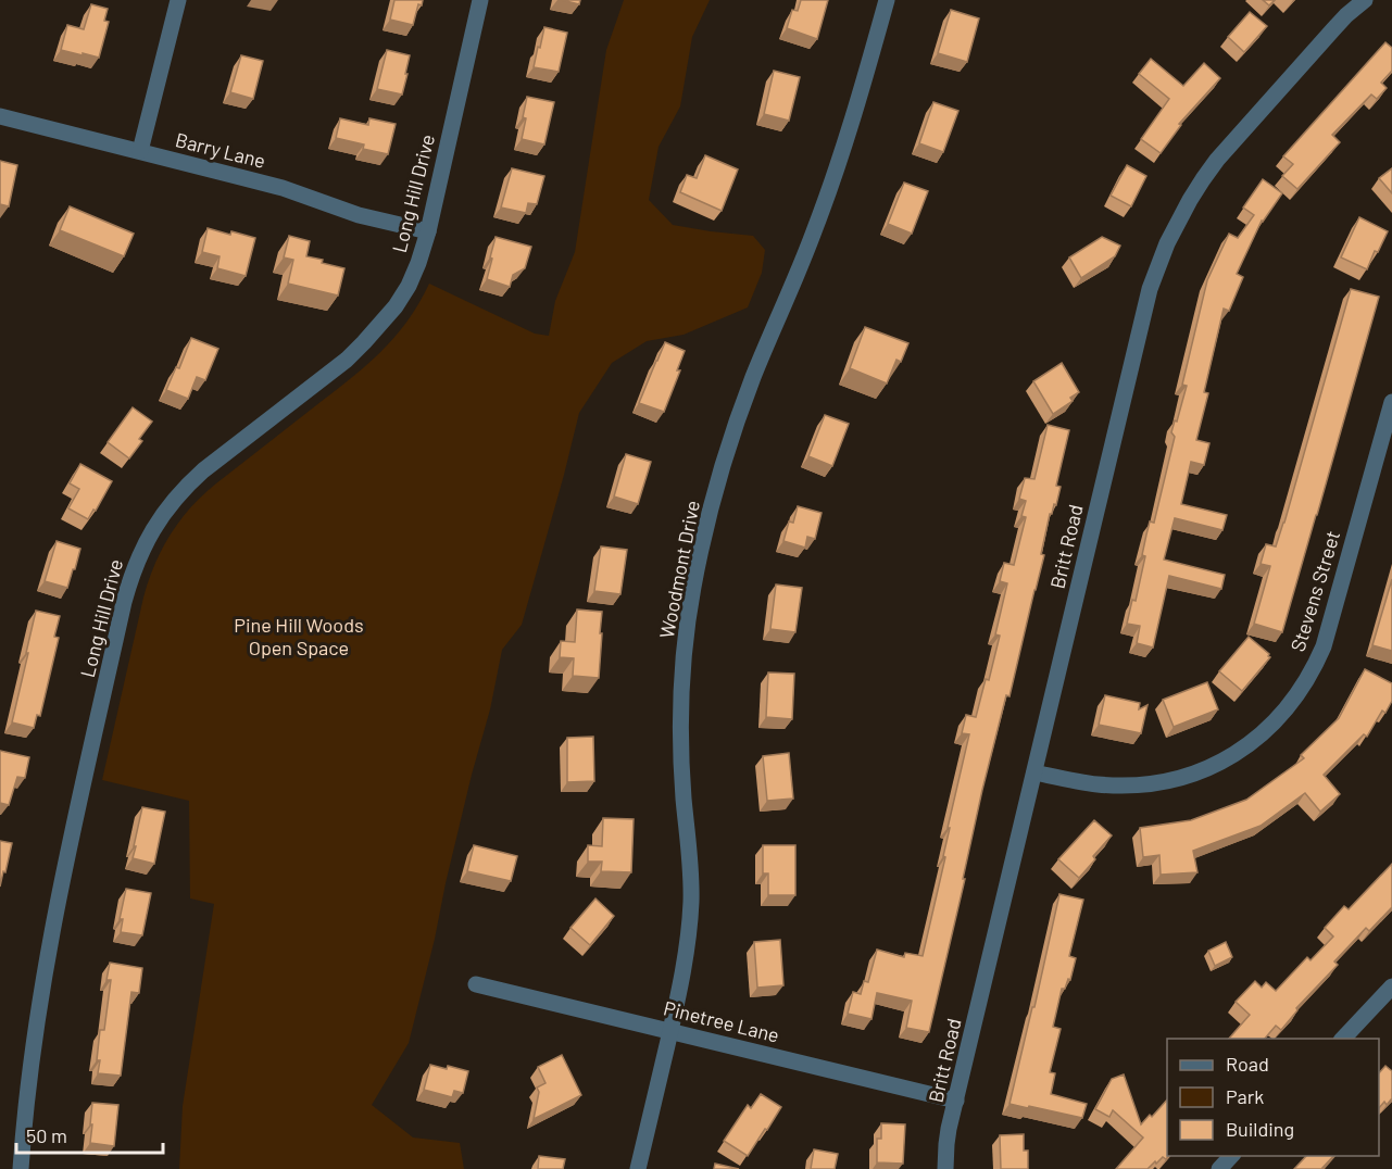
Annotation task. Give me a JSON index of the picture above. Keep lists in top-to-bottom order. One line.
{"streets":{"street":["Barry Lane","Long Hill Drive","Britt Road","Woodmont Drive","Stevens Street","Pinetree Lane"]},"crossings":[["Barry Lane","Long Hill Drive"],["Britt Road","Stevens Street"],["Britt Road","Pinetree Lane"],["Woodmont Drive","Pinetree Lane"]],"parks":["Pine Hill Woods Open Space"],"legend":["Road","Park","Building"],"scale_bar":"50 m"}
